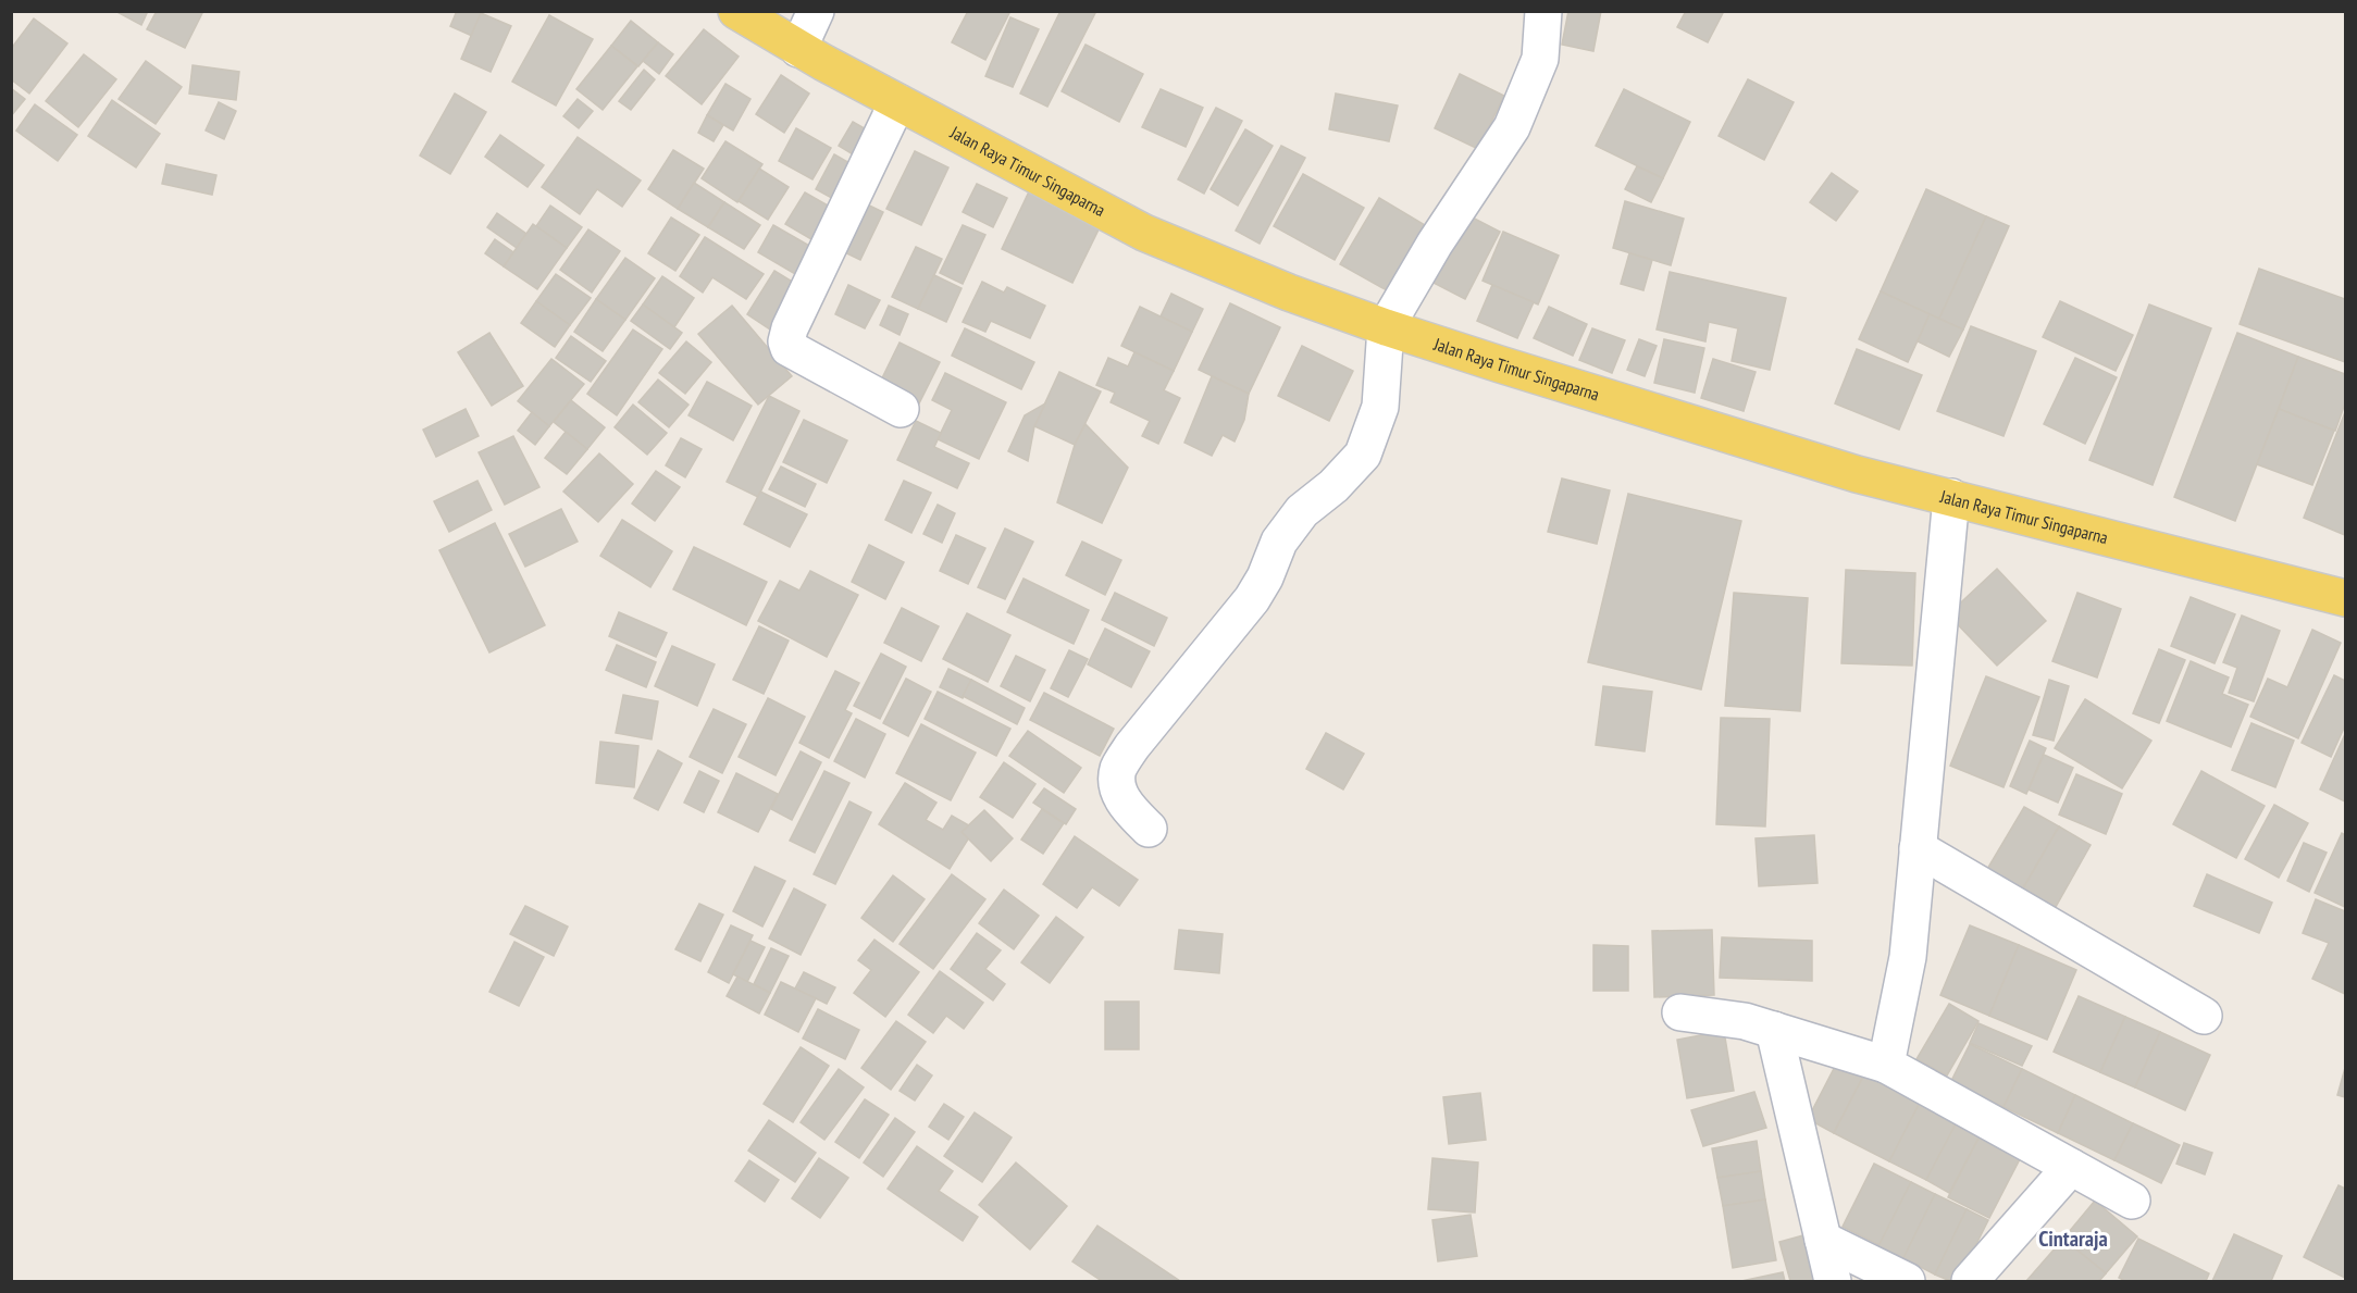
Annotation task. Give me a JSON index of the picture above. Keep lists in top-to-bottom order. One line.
{"streets":{"main road":["Jalan Raya Timur Singaparna"]},"districts":["Cintaraja"]}
